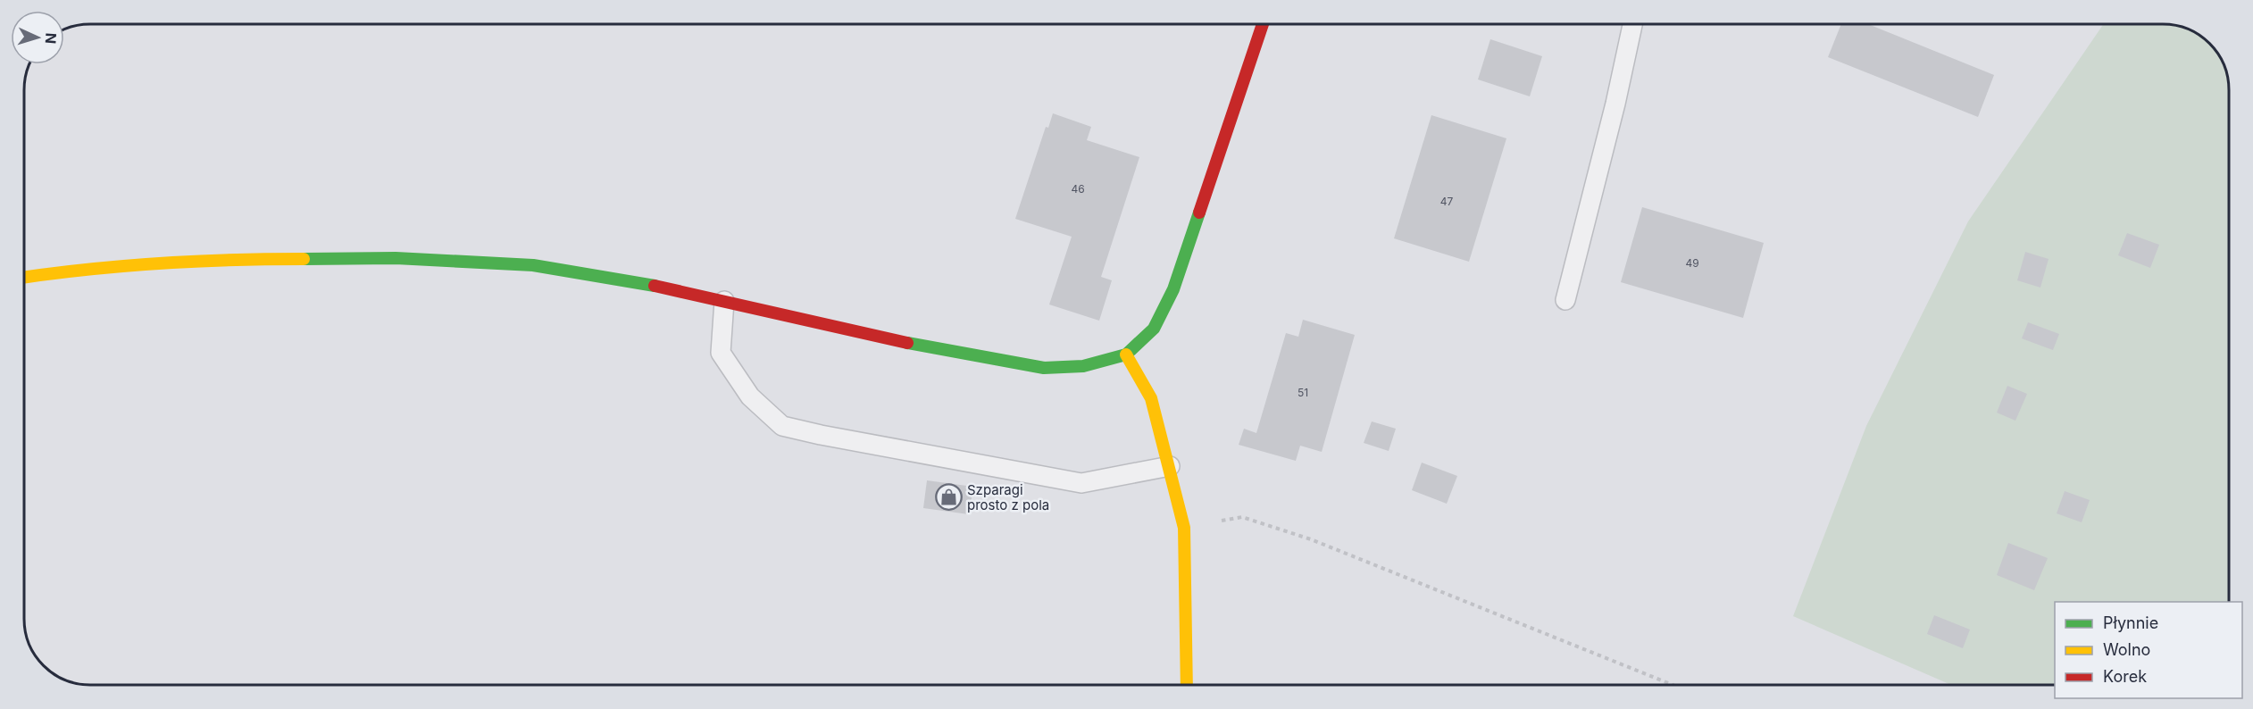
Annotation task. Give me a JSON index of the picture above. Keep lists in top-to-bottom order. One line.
{"places":{"shop":["Szparagi prosto z pola"]},"house_numbers":["46","47","49","51"],"legend":["Płynnie","Wolno","Korek"],"north":"right"}
